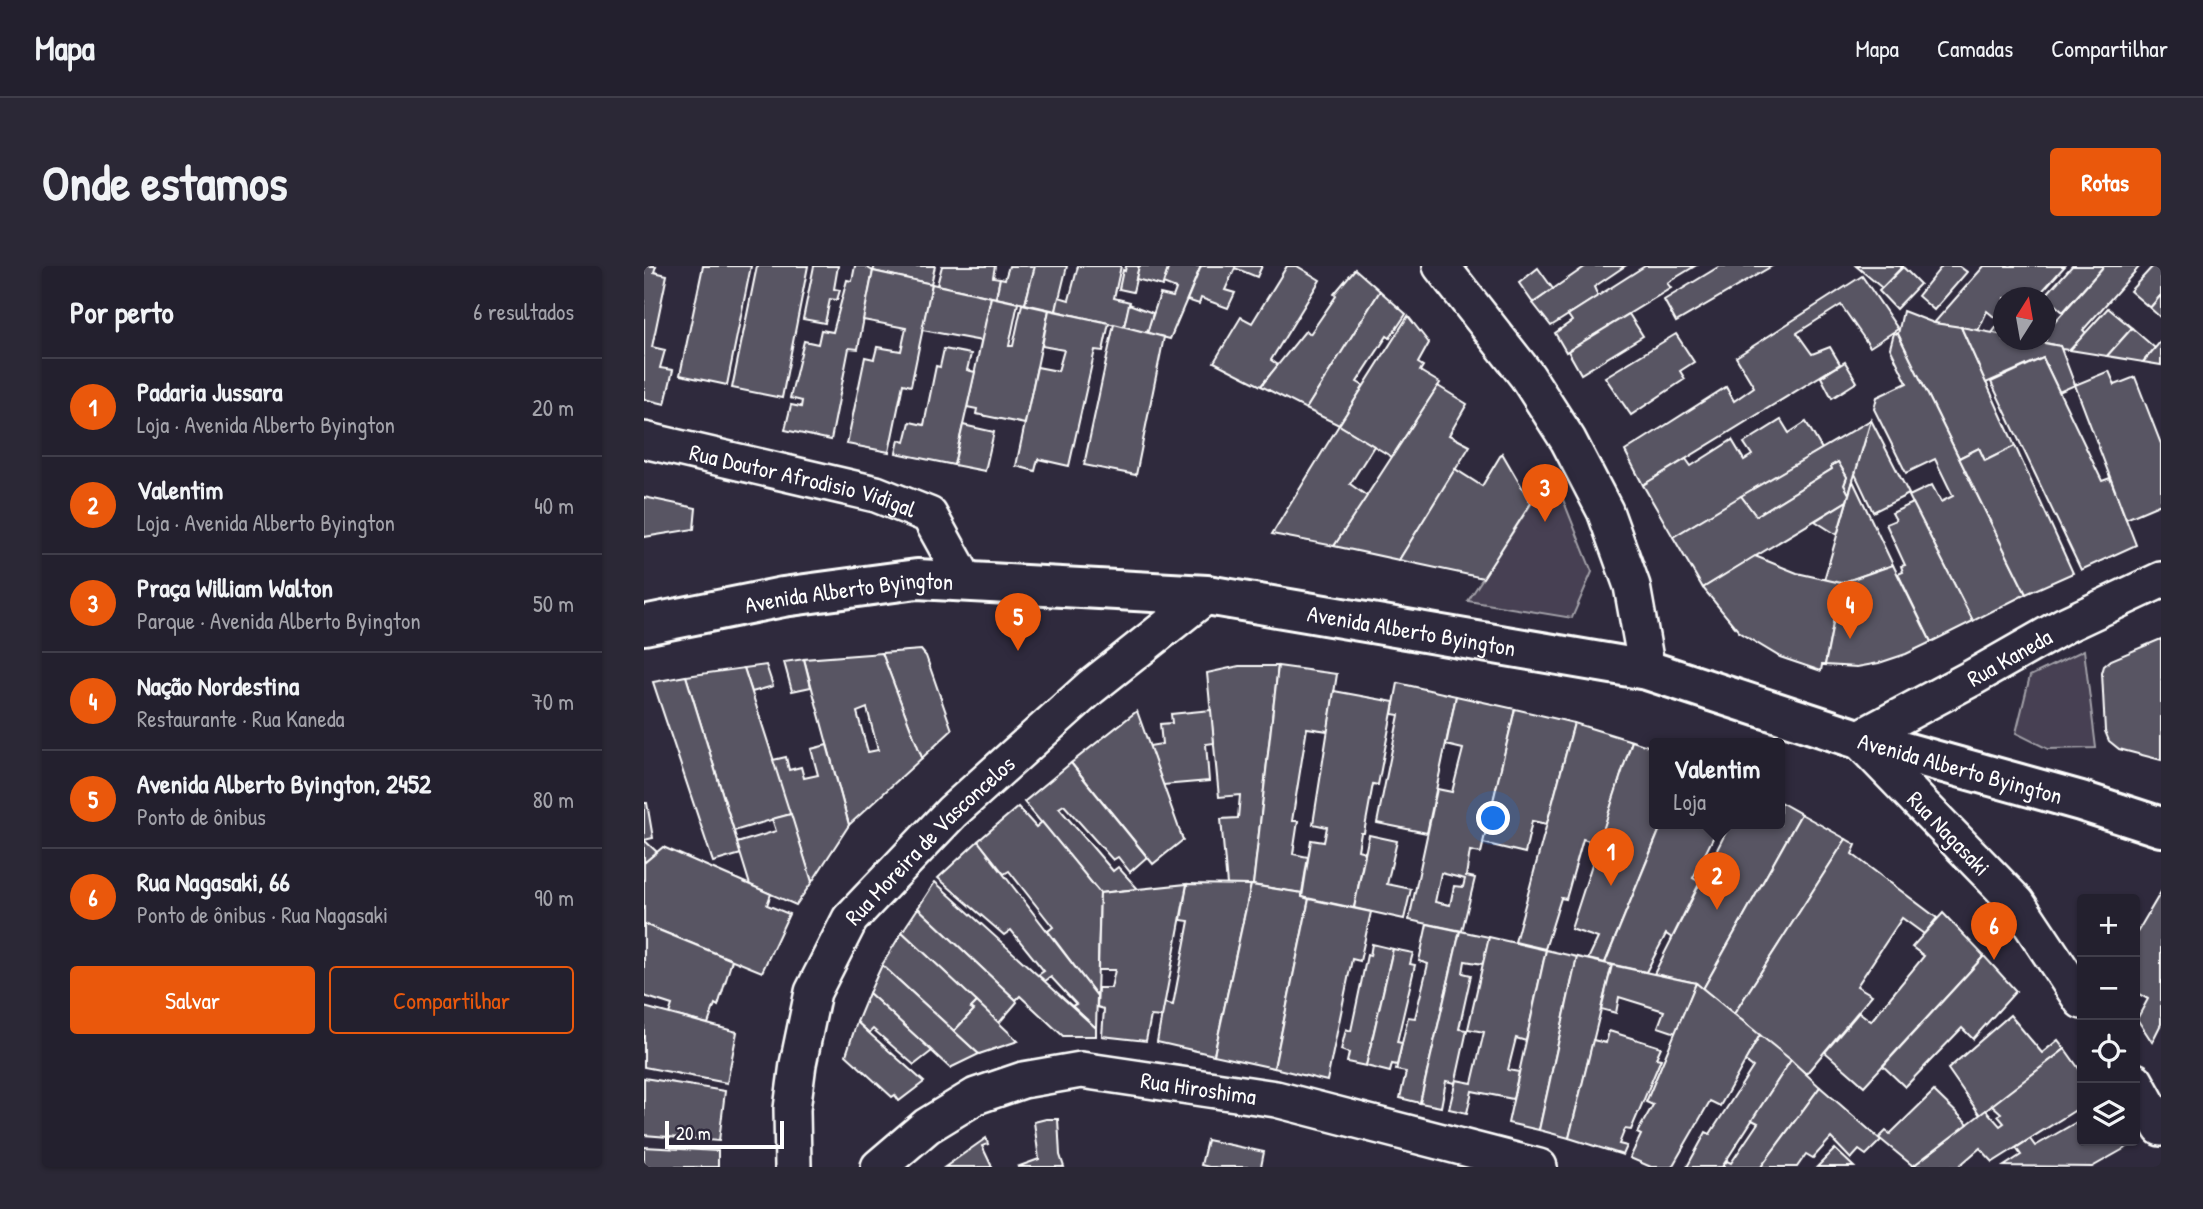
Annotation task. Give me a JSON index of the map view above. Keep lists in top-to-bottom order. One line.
{"streets":{"street":["Rua Doutor Afrodisio Vidigal","Avenida Alberto Byington","Rua Kaneda","Rua Nagasaki","Rua Moreira de Vasconcelos","Rua Hiroshima"]},"crossings":[["Rua Doutor Afrodisio Vidigal","Avenida Alberto Byington"],["Avenida Alberto Byington","Rua Kaneda"],["Avenida Alberto Byington","Rua Nagasaki"],["Avenida Alberto Byington","Rua Moreira de Vasconcelos"],["Rua Kaneda","Rua Nagasaki"]],"scale_bar":"20 m","north":"top","page":{"header":"Mapa","nav":["Mapa","Camadas","Compartilhar"],"buttons":["Rotas",["Salvar","Compartilhar"]],"title":"Onde estamos","heading":["Por perto","6 resultados"],"list":[{"mark":"1","name":"Padaria Jussara","note":"Loja · Avenida Alberto Byington","value":"20 m"},{"mark":"2","name":"Valentim","note":"Loja · Avenida Alberto Byington","value":"40 m"},{"mark":"3","name":"Praça William Walton","note":"Parque · Avenida Alberto Byington","value":"50 m"},{"mark":"4","name":"Nação Nordestina","note":"Restaurante · Rua Kaneda","value":"70 m"},{"mark":"5","name":"Avenida Alberto Byington, 2452","note":"Ponto de ônibus","value":"80 m"},{"mark":"6","name":"Rua Nagasaki, 66","note":"Ponto de ônibus · Rua Nagasaki","value":"90 m"}],"pins":["3","4","5","1","2","6"],"popup":["Valentim","Loja"],"map_buttons":["+","−"],"scale":"20 m"}}
